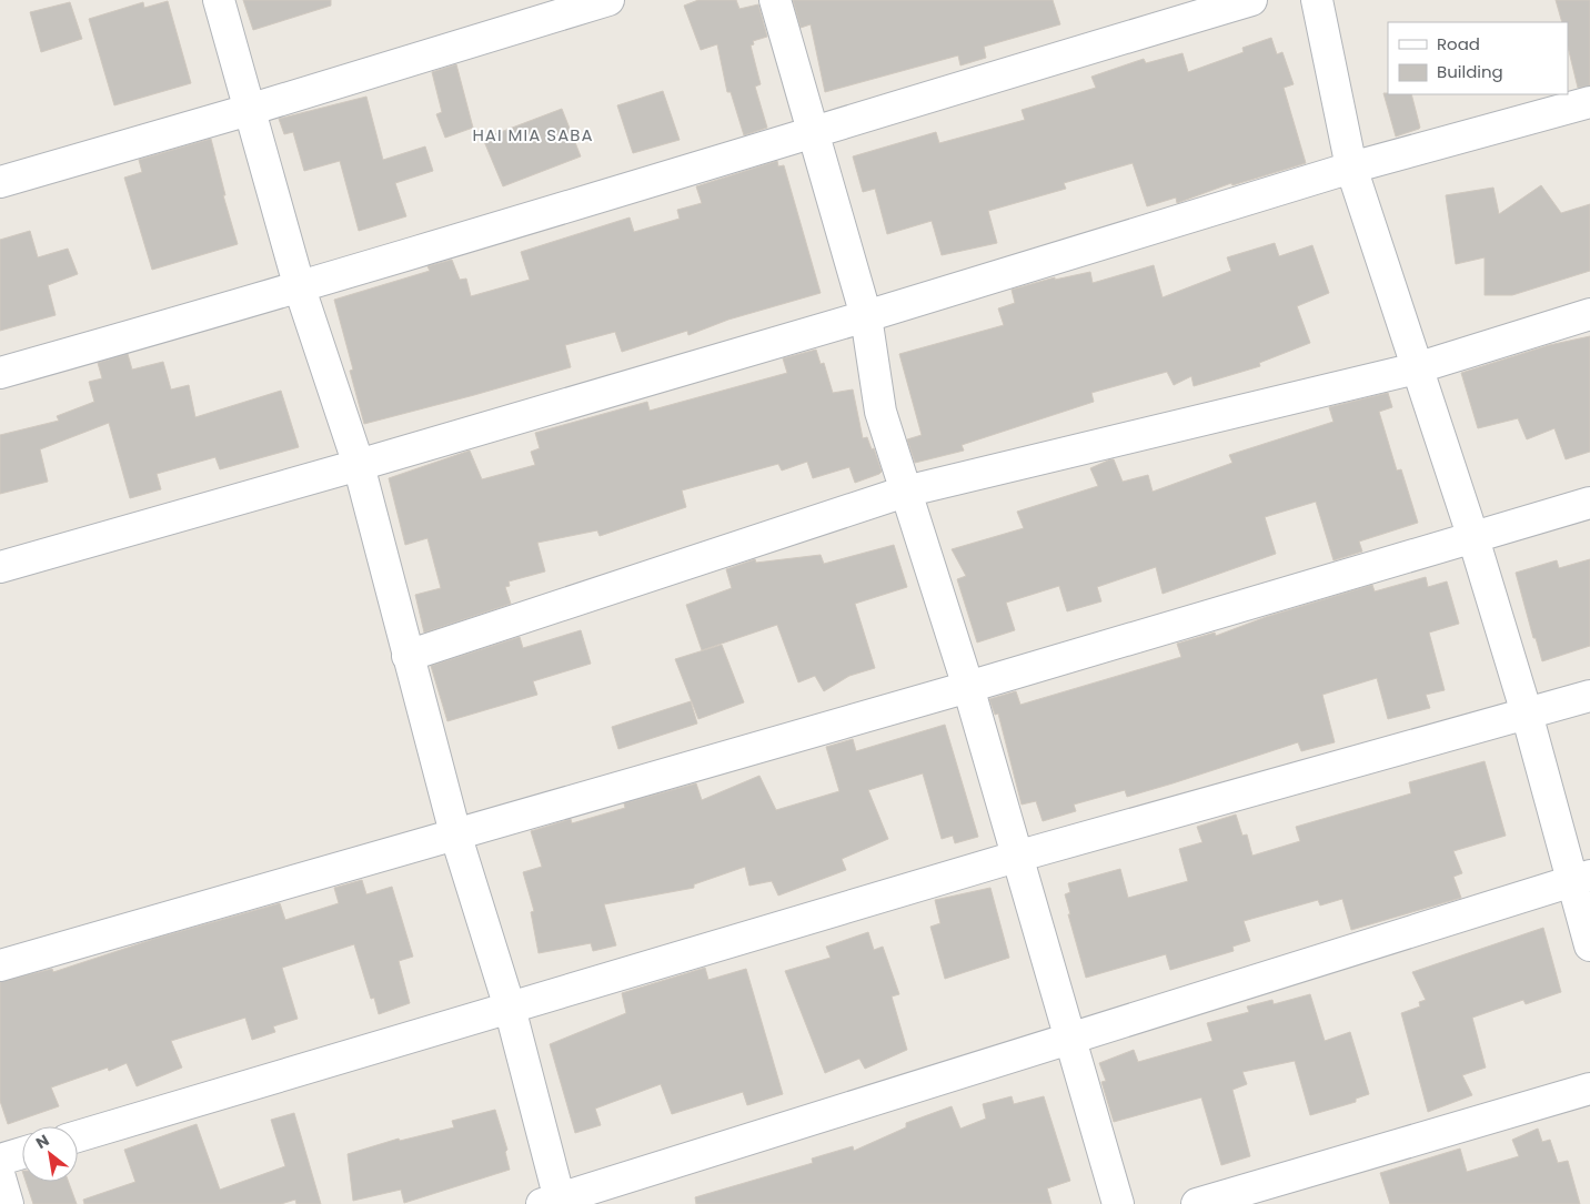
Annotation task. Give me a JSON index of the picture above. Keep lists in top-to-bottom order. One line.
{"districts":["HAI MIA SABA"],"legend":["Road","Building"],"north":"top left"}
